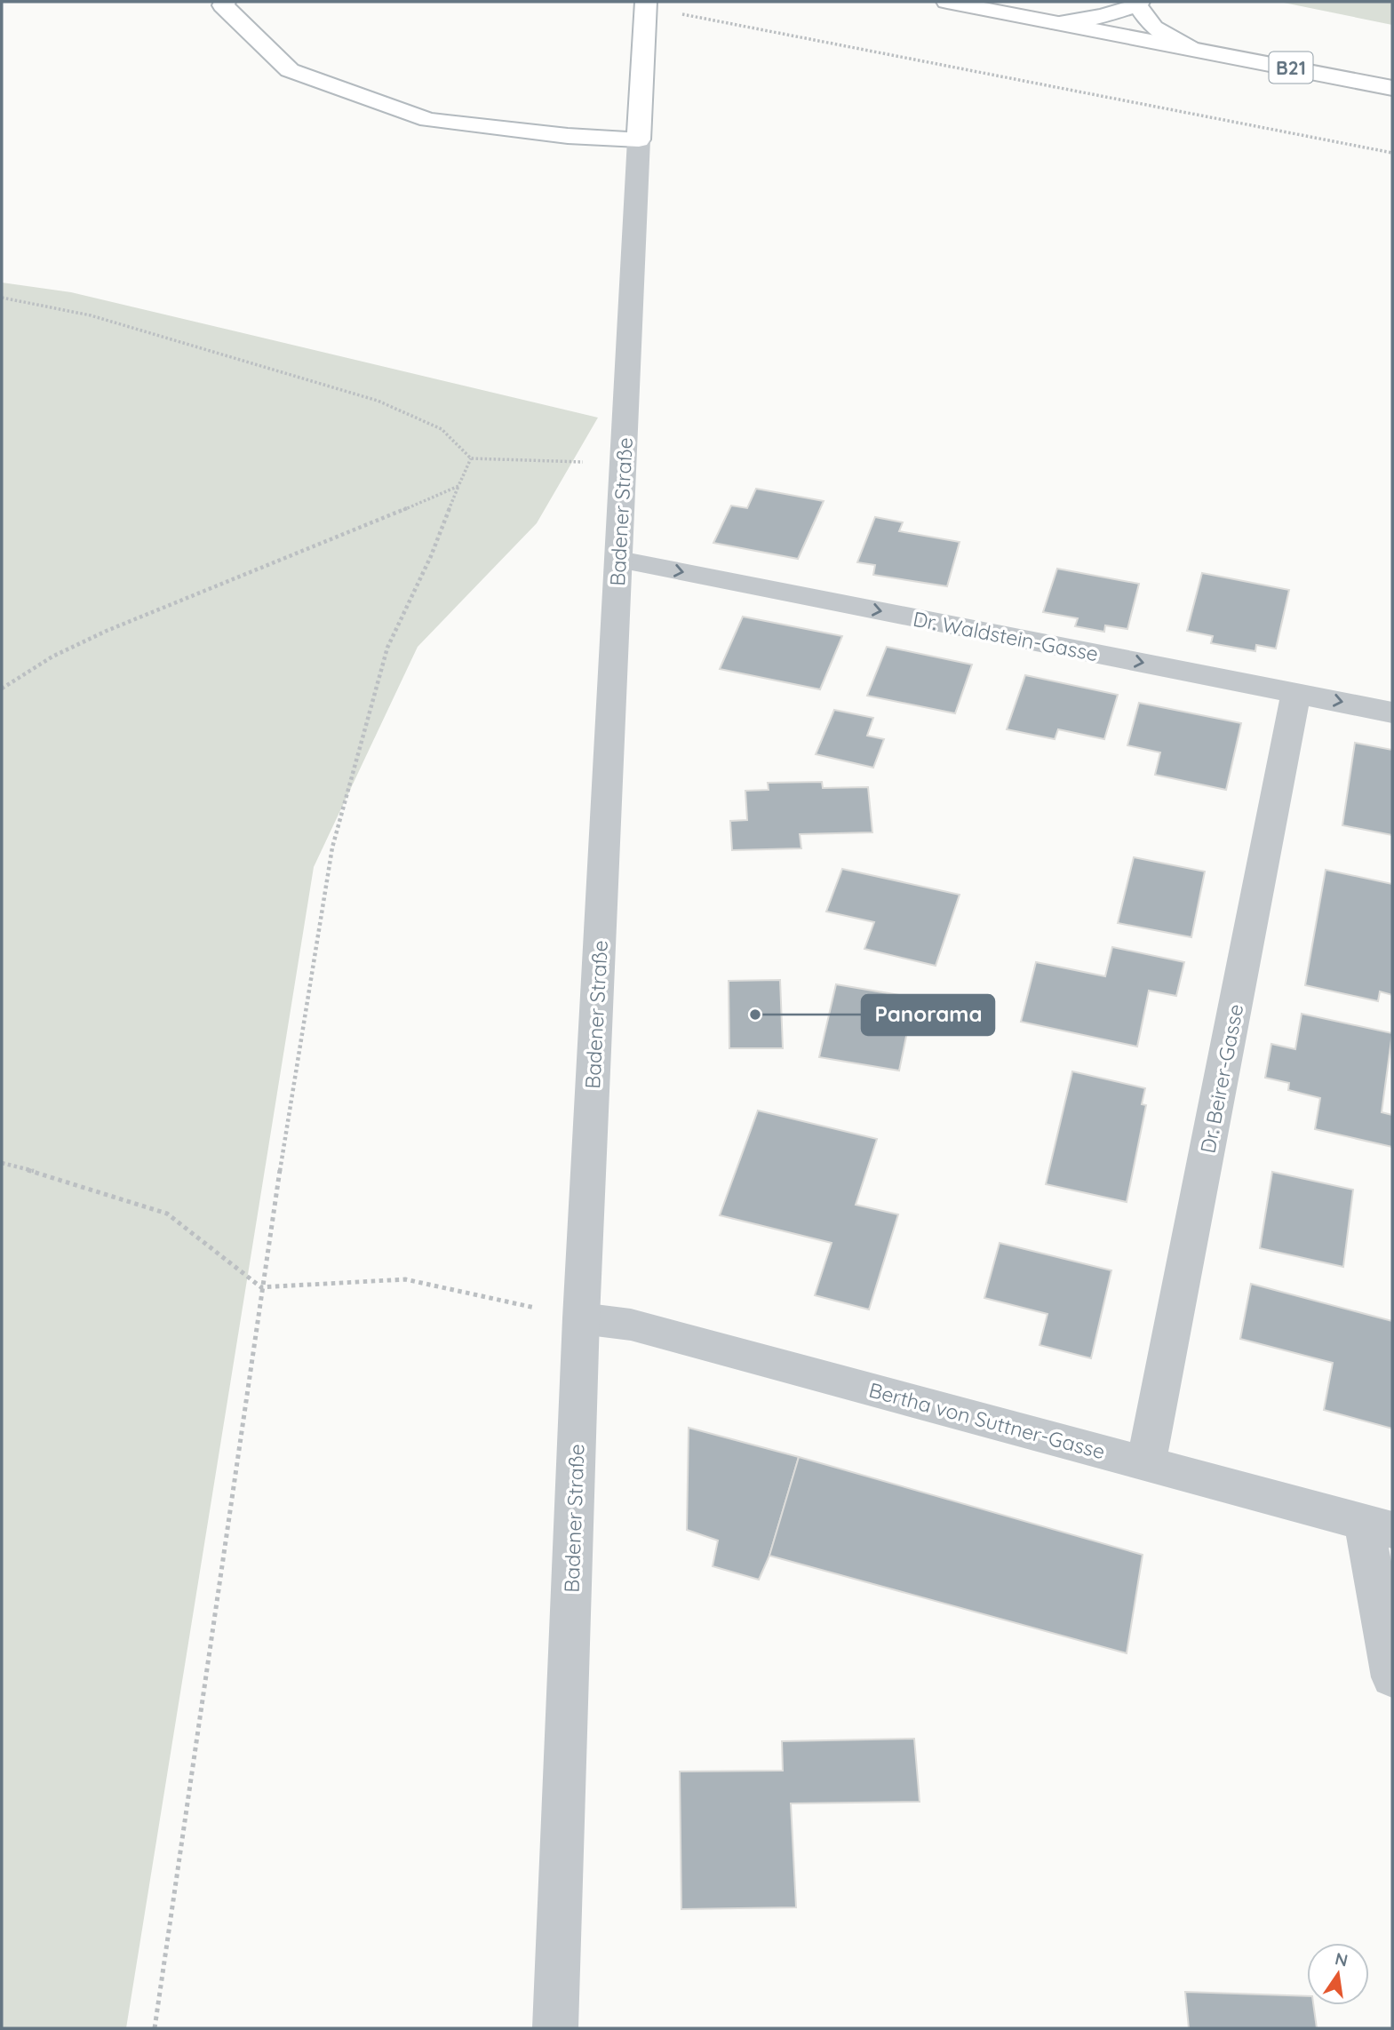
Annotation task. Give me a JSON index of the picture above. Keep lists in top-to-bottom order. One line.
{"streets":{"main road":["B21","Badener Straße"],"street":["Dr. Waldstein-Gasse","Dr. Beirer-Gasse","Bertha von Suttner-Gasse"]},"crossings":[["Badener Straße","Dr. Waldstein-Gasse"],["Badener Straße","Bertha von Suttner-Gasse"],["Dr. Waldstein-Gasse","Dr. Beirer-Gasse"],["Dr. Beirer-Gasse","Bertha von Suttner-Gasse"]],"one_way":["Dr. Waldstein-Gasse"],"places":["Panorama"],"north":"top"}
